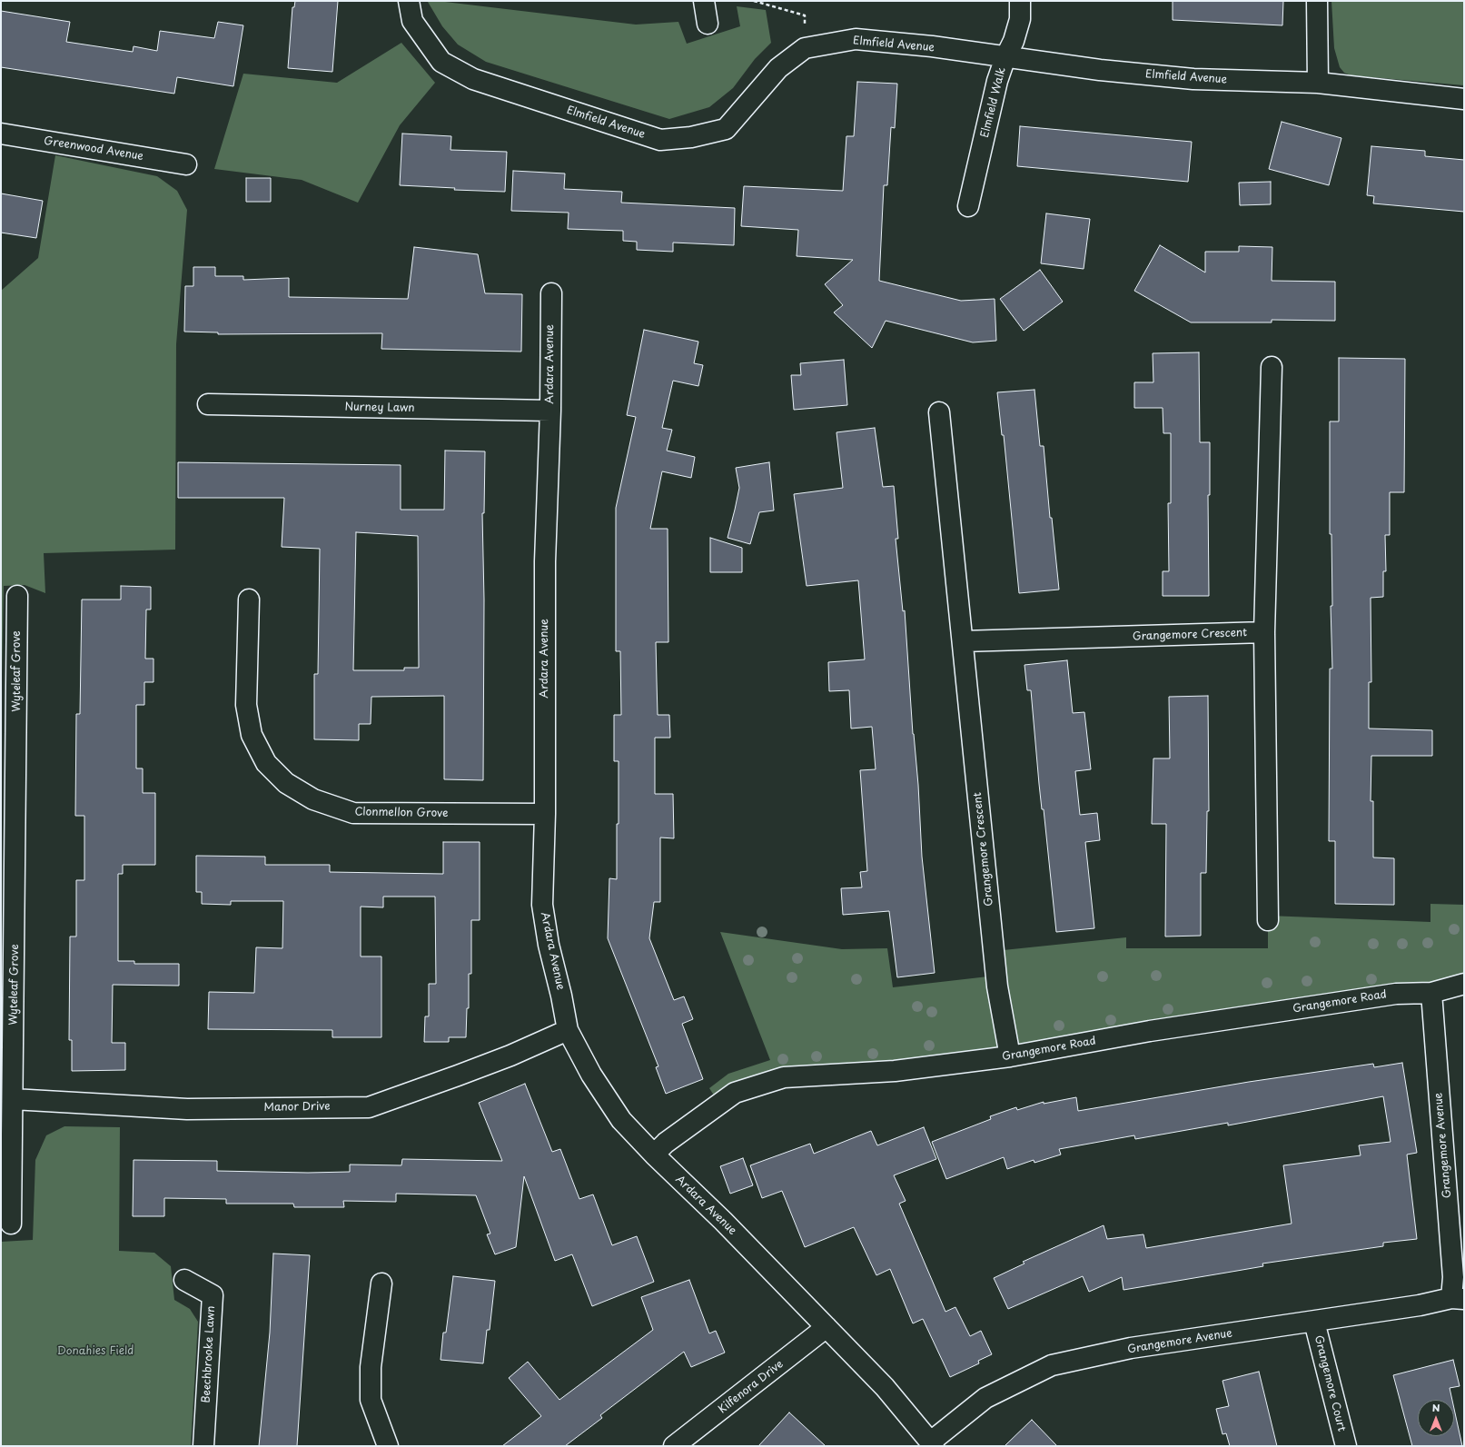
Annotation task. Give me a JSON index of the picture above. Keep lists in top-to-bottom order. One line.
{"streets":{"street":["Elmfield Avenue","Elmfield Walk","Greenwood Avenue","Ardara Avenue","Nurney Lawn","Grangemore Crescent","Wyteleaf Grove","Clonmellon Grove","Grangemore Road","Manor Drive","Grangemore Avenue","Beechbrooke Lawn","Grangemore Court","Kilfenora Drive"]},"crossings":[["Elmfield Avenue","Elmfield Walk"],["Ardara Avenue","Nurney Lawn"],["Ardara Avenue","Clonmellon Grove"],["Ardara Avenue","Grangemore Road"],["Ardara Avenue","Manor Drive"],["Ardara Avenue","Grangemore Avenue"],["Ardara Avenue","Kilfenora Drive"],["Grangemore Crescent","Grangemore Road"],["Wyteleaf Grove","Manor Drive"],["Grangemore Road","Grangemore Avenue"],["Grangemore Avenue","Grangemore Court"]],"parks":["Donahies Field"],"north":"top"}
